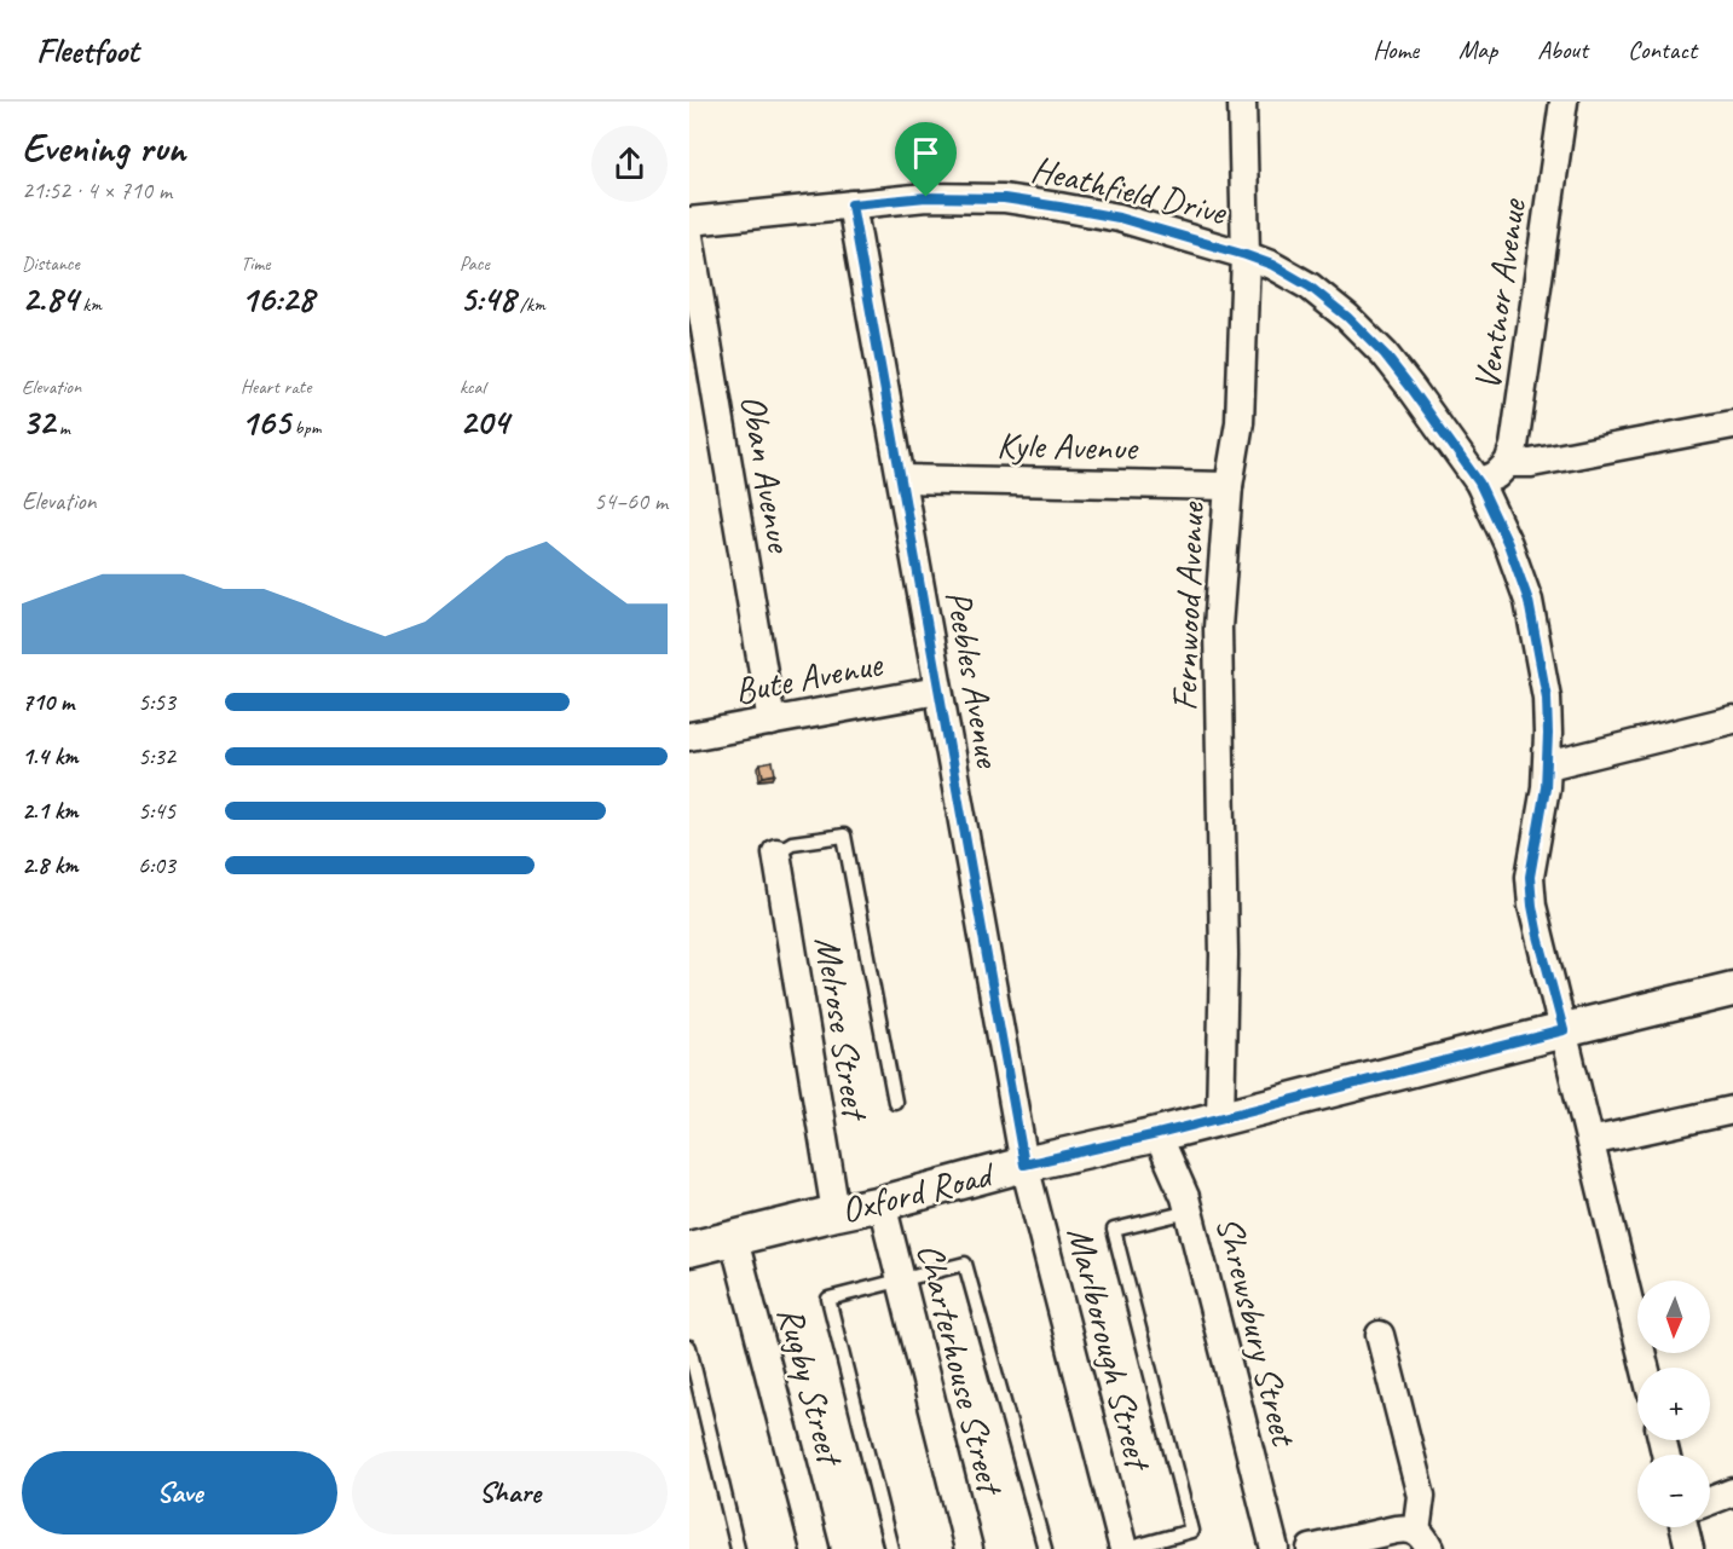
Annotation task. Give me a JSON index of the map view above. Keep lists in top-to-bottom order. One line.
{"streets":{"street":["Heathfield Drive","Ventnor Avenue","Kyle Avenue","Oban Avenue","Fernwood Avenue","Bute Avenue","Peebles Avenue","Melrose Street","Oxford Road","Shrewsbury Street","Marlborough Street","Charterhouse Street","Rugby Street"]},"crossings":[["Heathfield Drive","Fernwood Avenue"],["Heathfield Drive","Peebles Avenue"],["Kyle Avenue","Fernwood Avenue"],["Kyle Avenue","Peebles Avenue"],["Oban Avenue","Bute Avenue"],["Fernwood Avenue","Oxford Road"],["Bute Avenue","Peebles Avenue"],["Peebles Avenue","Oxford Road"],["Peebles Avenue","Marlborough Street"],["Melrose Street","Oxford Road"],["Oxford Road","Shrewsbury Street"],["Oxford Road","Marlborough Street"],["Oxford Road","Charterhouse Street"],["Oxford Road","Rugby Street"]],"north":"bottom","page":{"header":"Fleetfoot","nav":["Home","Map","About","Contact"],"heading":["Evening run","21:52 · 4 × 710 m"],"stats":[["Distance","2.84 km"],["Time","16:28"],["Pace","5:48 /km"],["Elevation","32 m"],["Heart rate","165 bpm"],["kcal","204"]],"chart":["Elevation","54–60 m"],"list":[{"name":"710 m","note":"5:53"},{"name":"1.4 km","note":"5:32"},{"name":"2.1 km","note":"5:45"},{"name":"2.8 km","note":"6:03"}],"map_buttons":["+","−"],"buttons":["Save","Share"]}}
